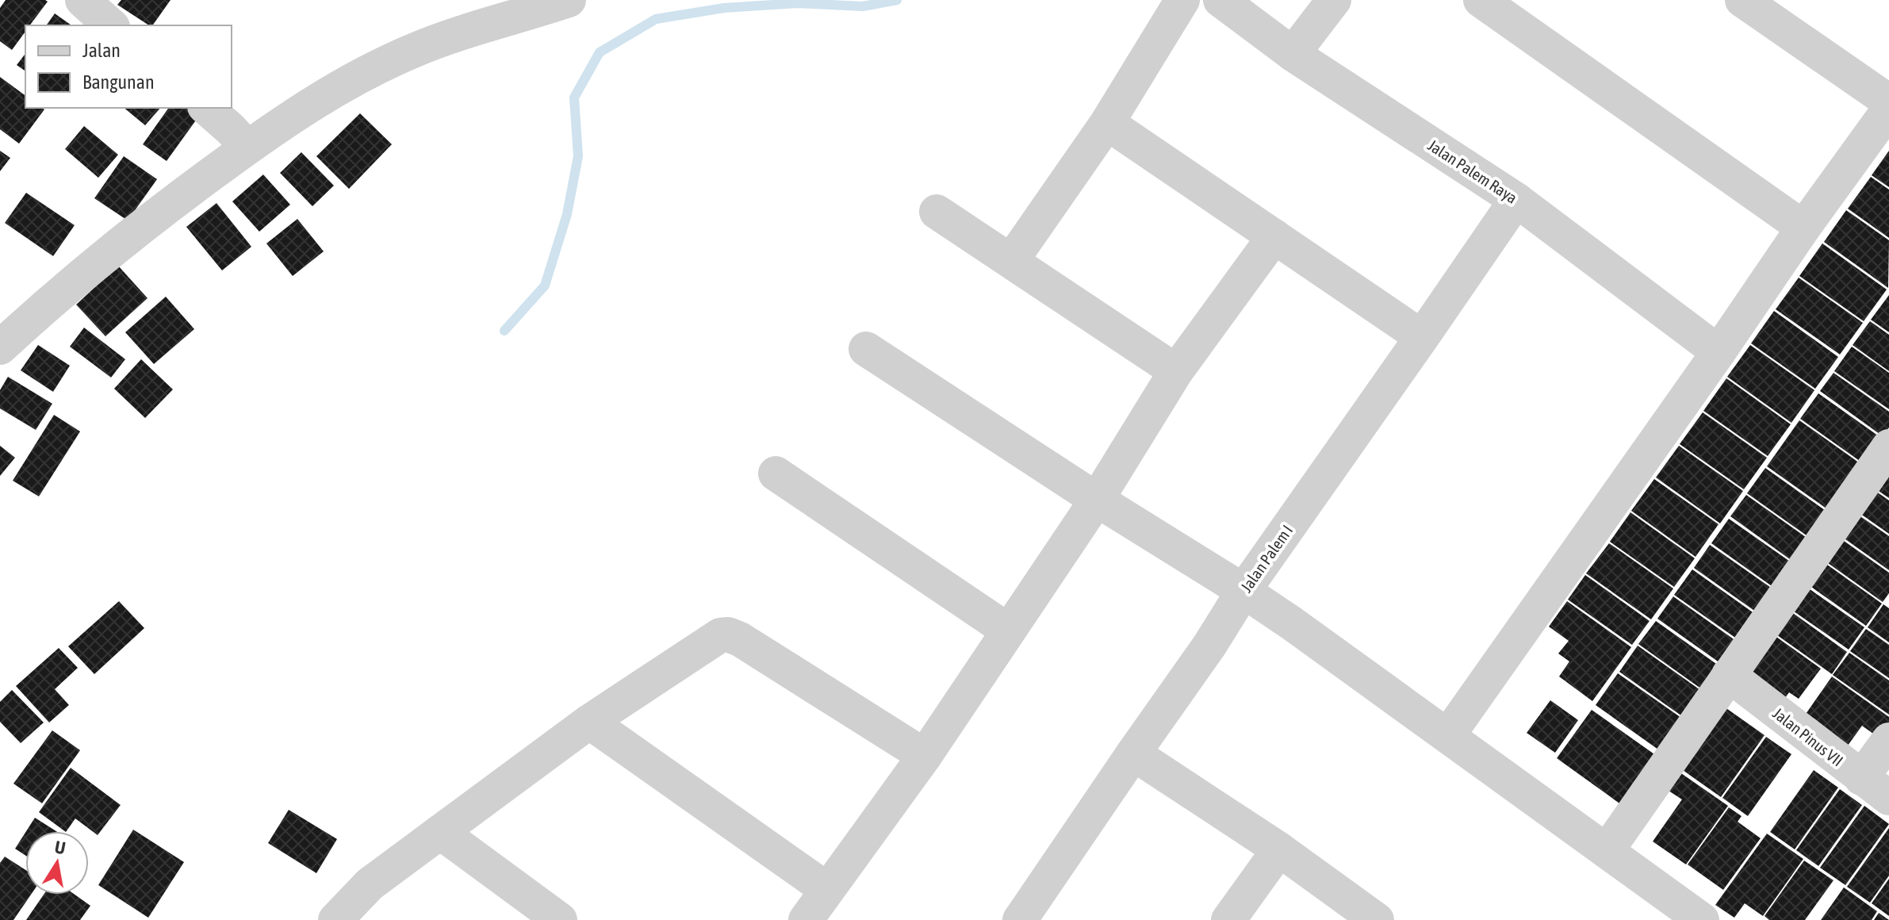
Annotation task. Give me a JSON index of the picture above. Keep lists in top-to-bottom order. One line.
{"streets":{"street":["Jalan Palem Raya","Jalan Palem I","Jalan Pinus VII"]},"crossings":[["Jalan Palem Raya","Jalan Palem I"]],"legend":["Jalan","Bangunan"],"north":"top"}
